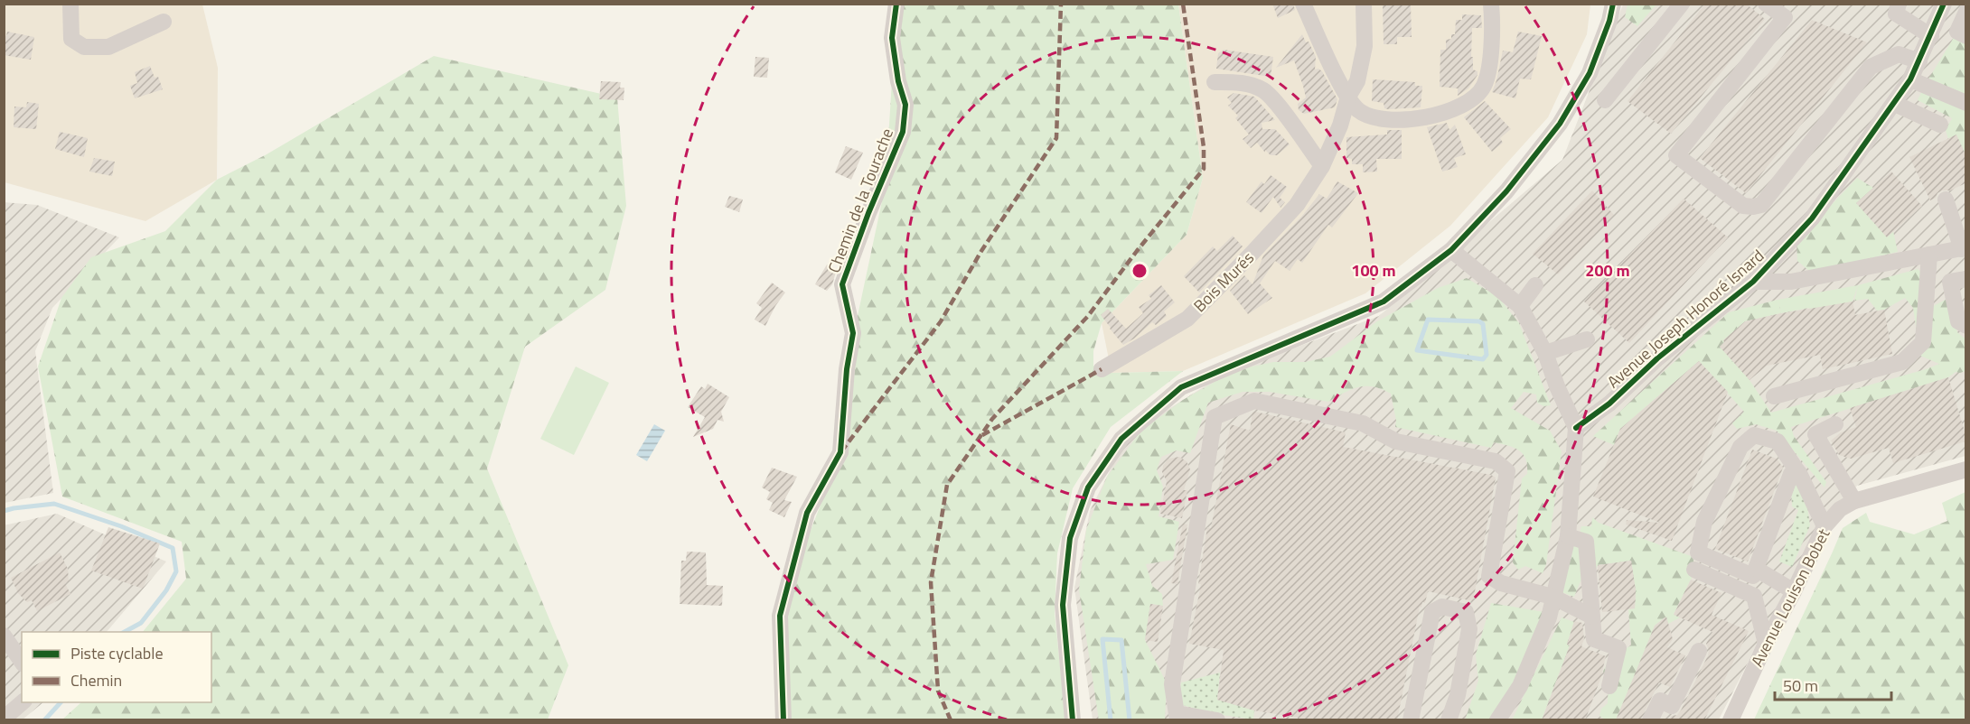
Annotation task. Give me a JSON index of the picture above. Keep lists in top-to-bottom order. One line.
{"streets":{"street":["Chemin de la Tourache","Bois Murés","Avenue Joseph Honoré Isnard","Avenue Louison Bobet"]},"legend":["Piste cyclable","Chemin"],"scale_bar":"50 m","rings":["100 m","200 m"]}
